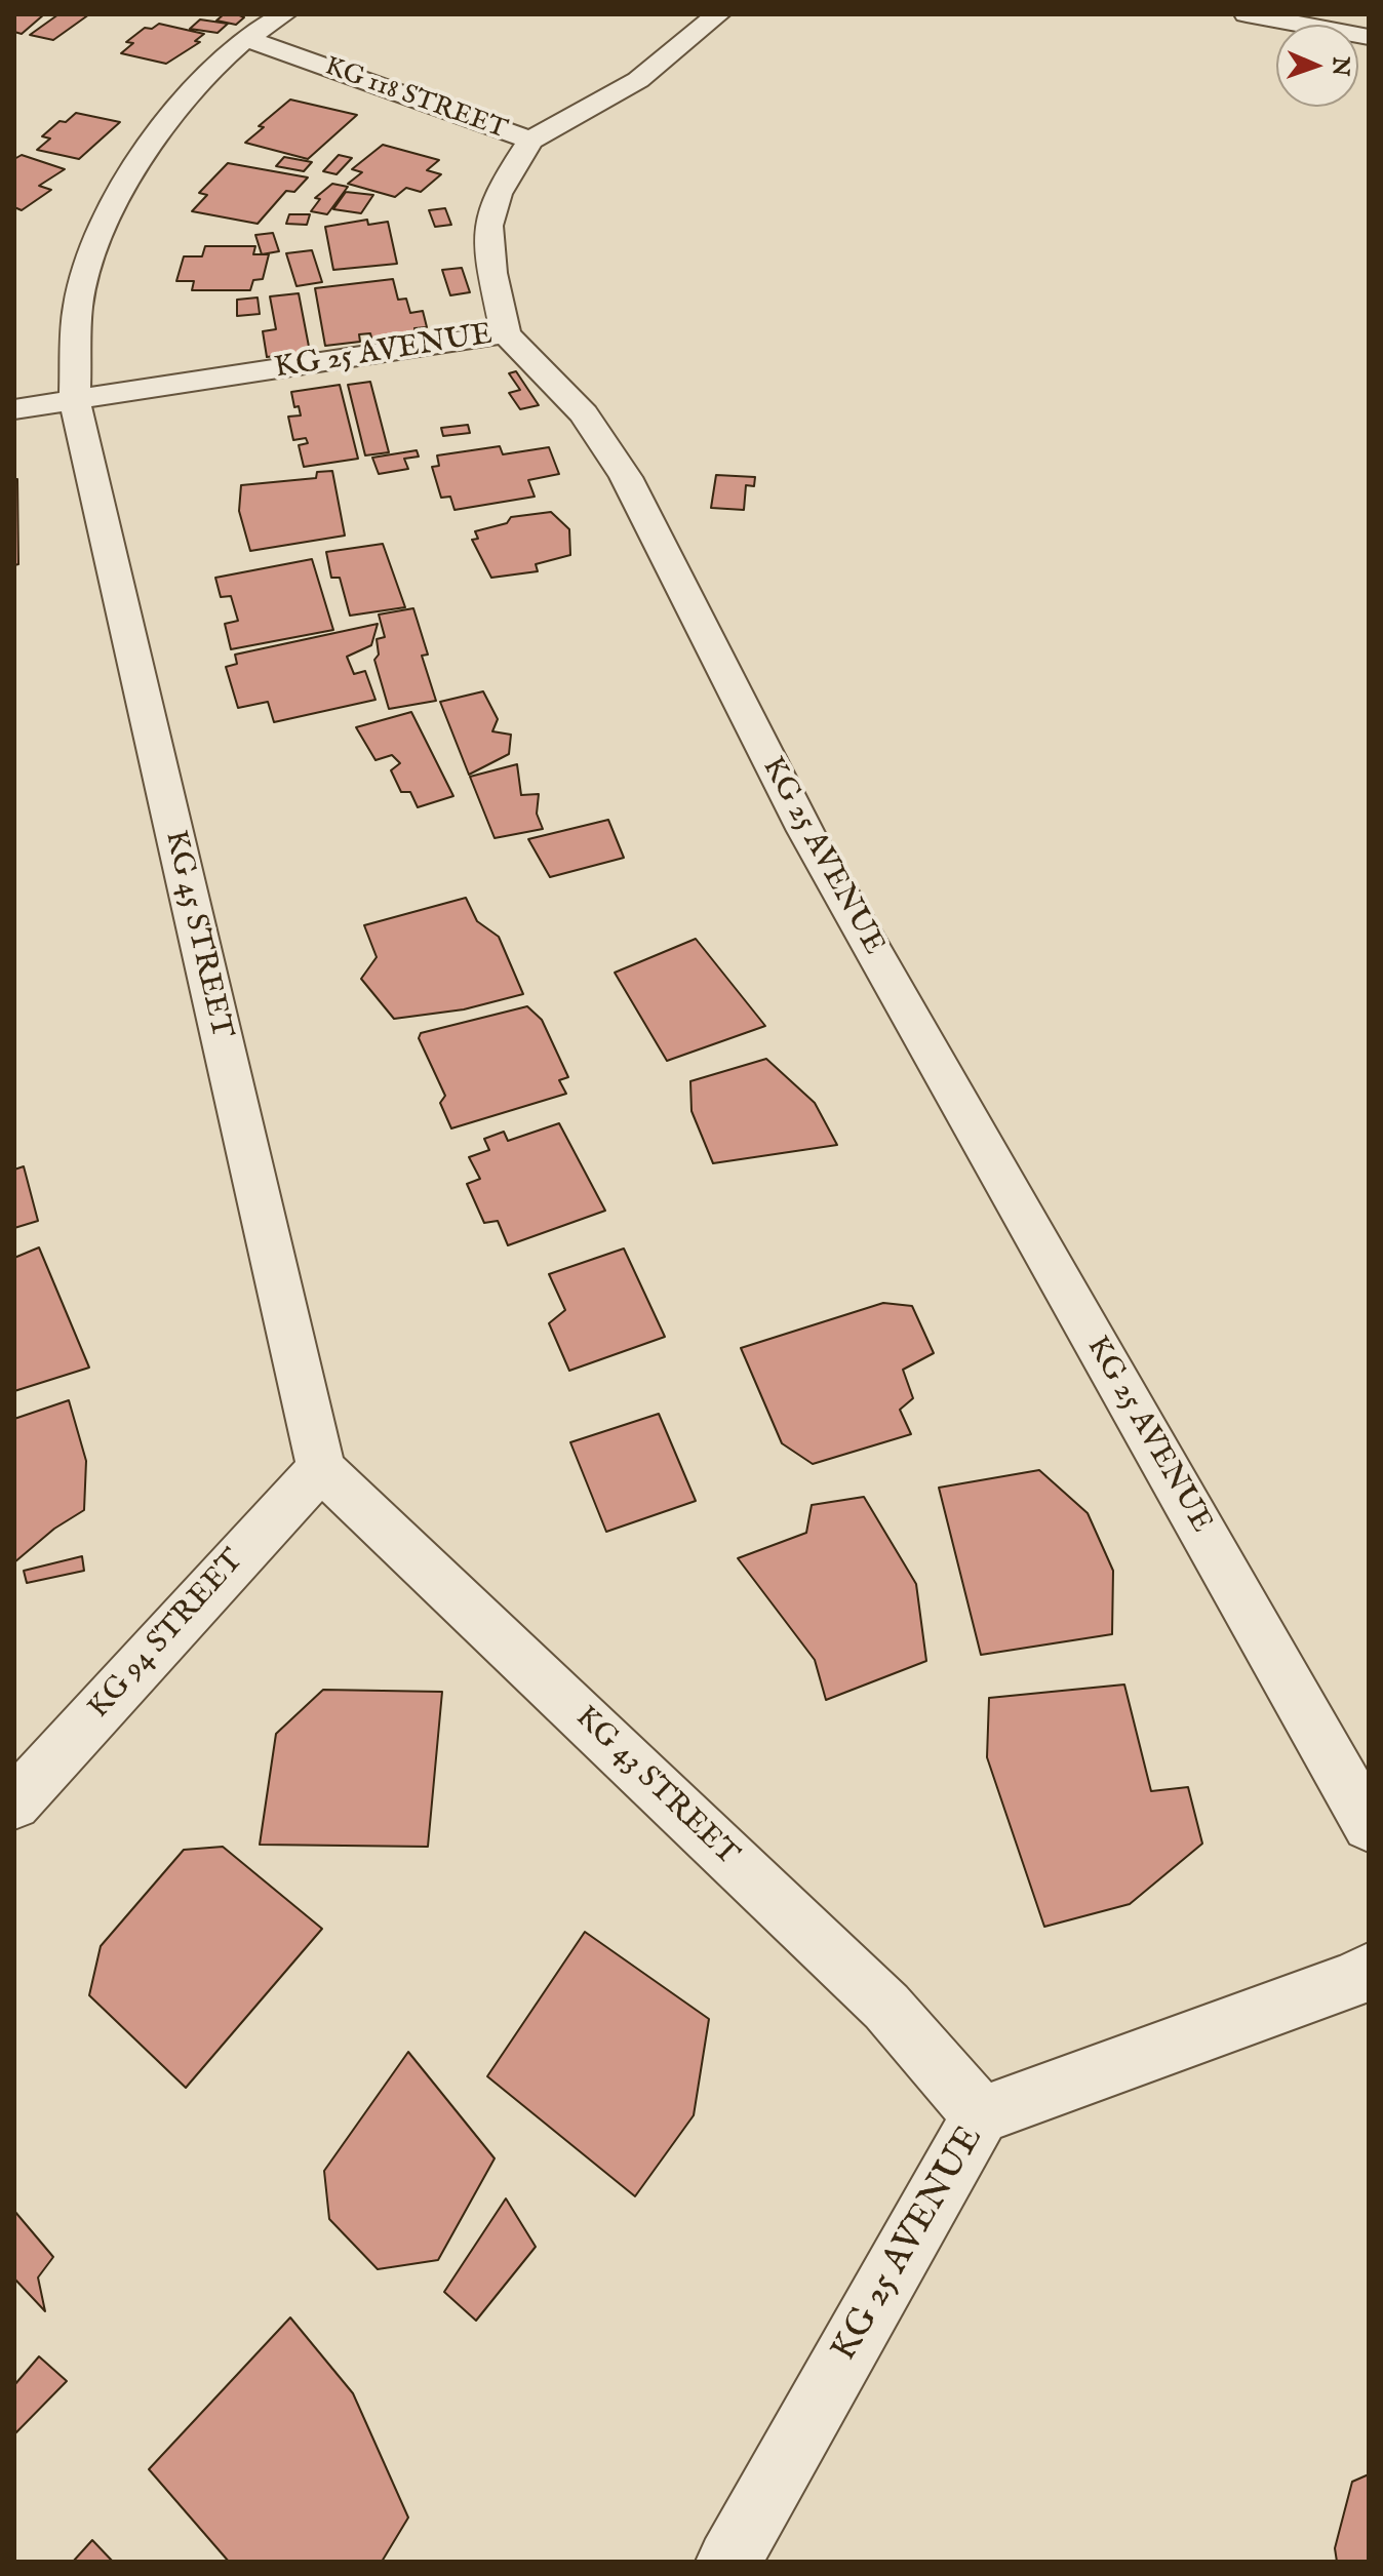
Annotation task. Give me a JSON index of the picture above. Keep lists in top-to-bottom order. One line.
{"streets":{"street":["KG 118 STREET","KG 25 AVENUE","KG 45 STREET","KG 94 STREET","KG 43 STREET"]},"crossings":[["KG 118 STREET","KG 25 AVENUE"],["KG 118 STREET","KG 45 STREET"],["KG 25 AVENUE","KG 45 STREET"],["KG 25 AVENUE","KG 43 STREET"],["KG 45 STREET","KG 94 STREET"],["KG 45 STREET","KG 43 STREET"],["KG 94 STREET","KG 43 STREET"]],"north":"right"}
